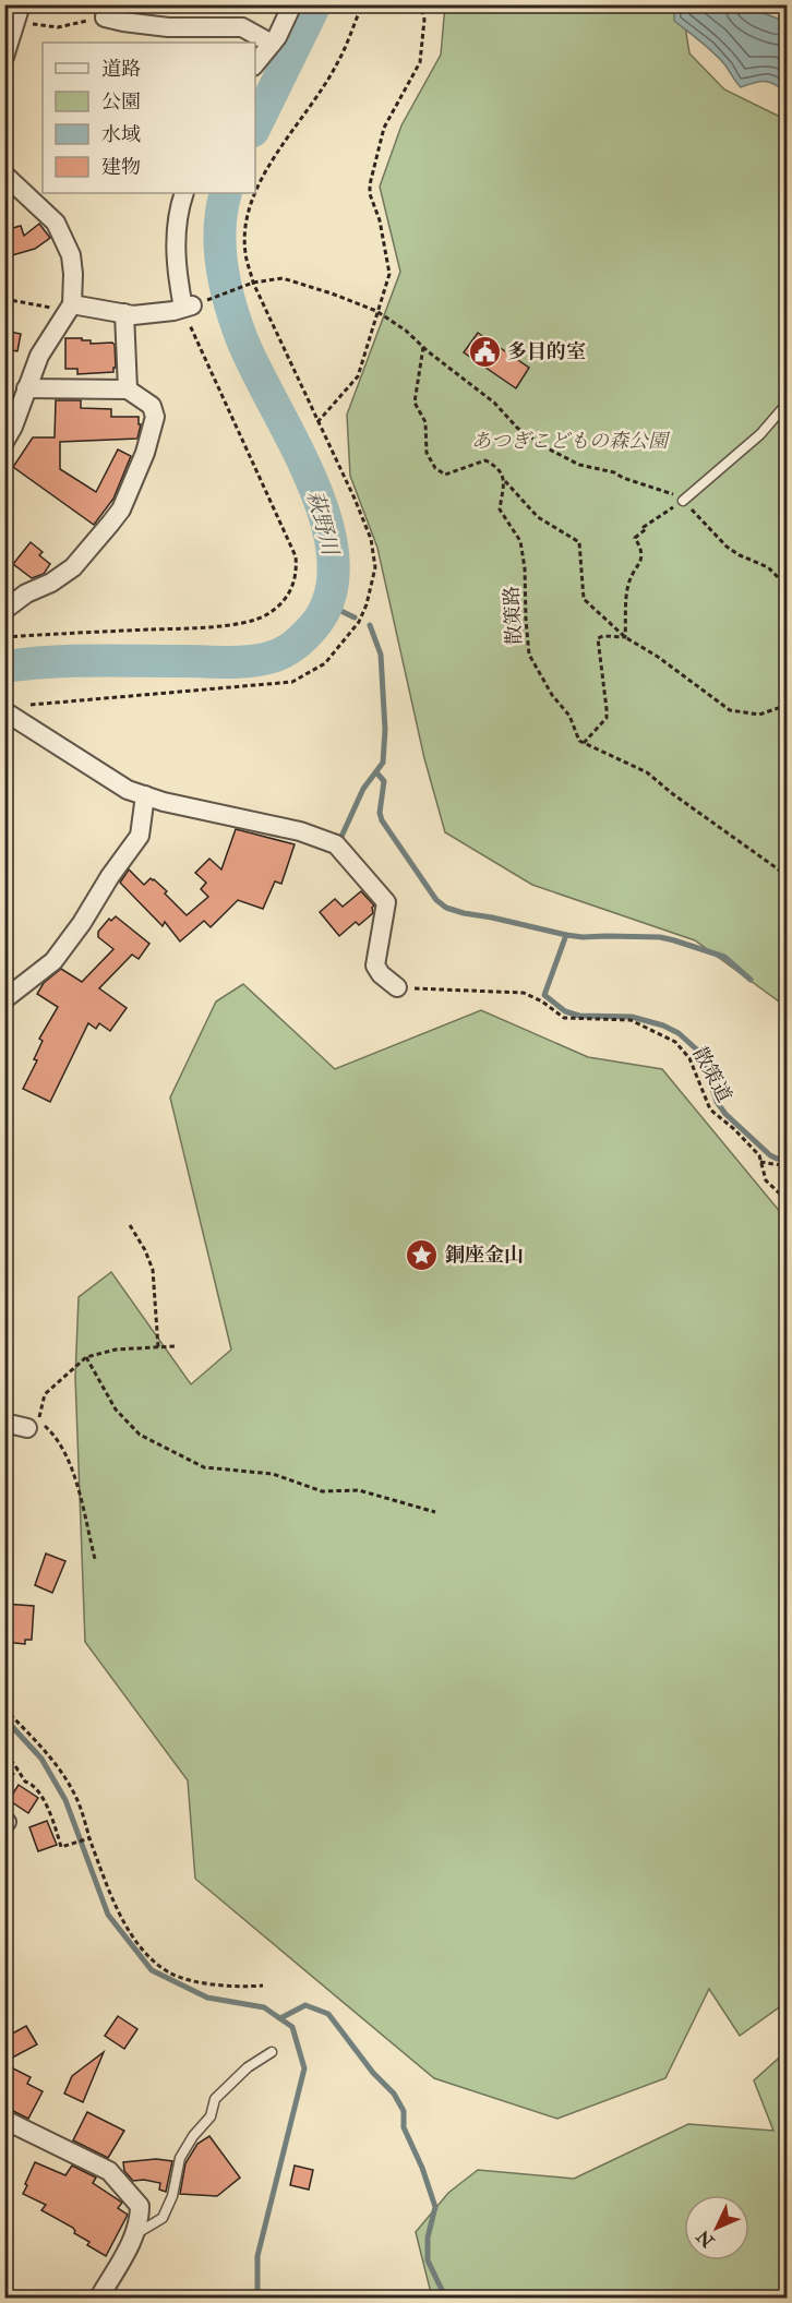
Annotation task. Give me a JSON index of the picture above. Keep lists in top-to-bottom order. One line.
{"streets":{"path":["散策路","散策道"]},"water":["萩野川"],"parks":["あつぎこどもの森公園"],"places":{"public building":["多目的室"],"place":["銅座金山"]},"legend":["道路","公園","水域","建物"],"north":"bottom left"}
